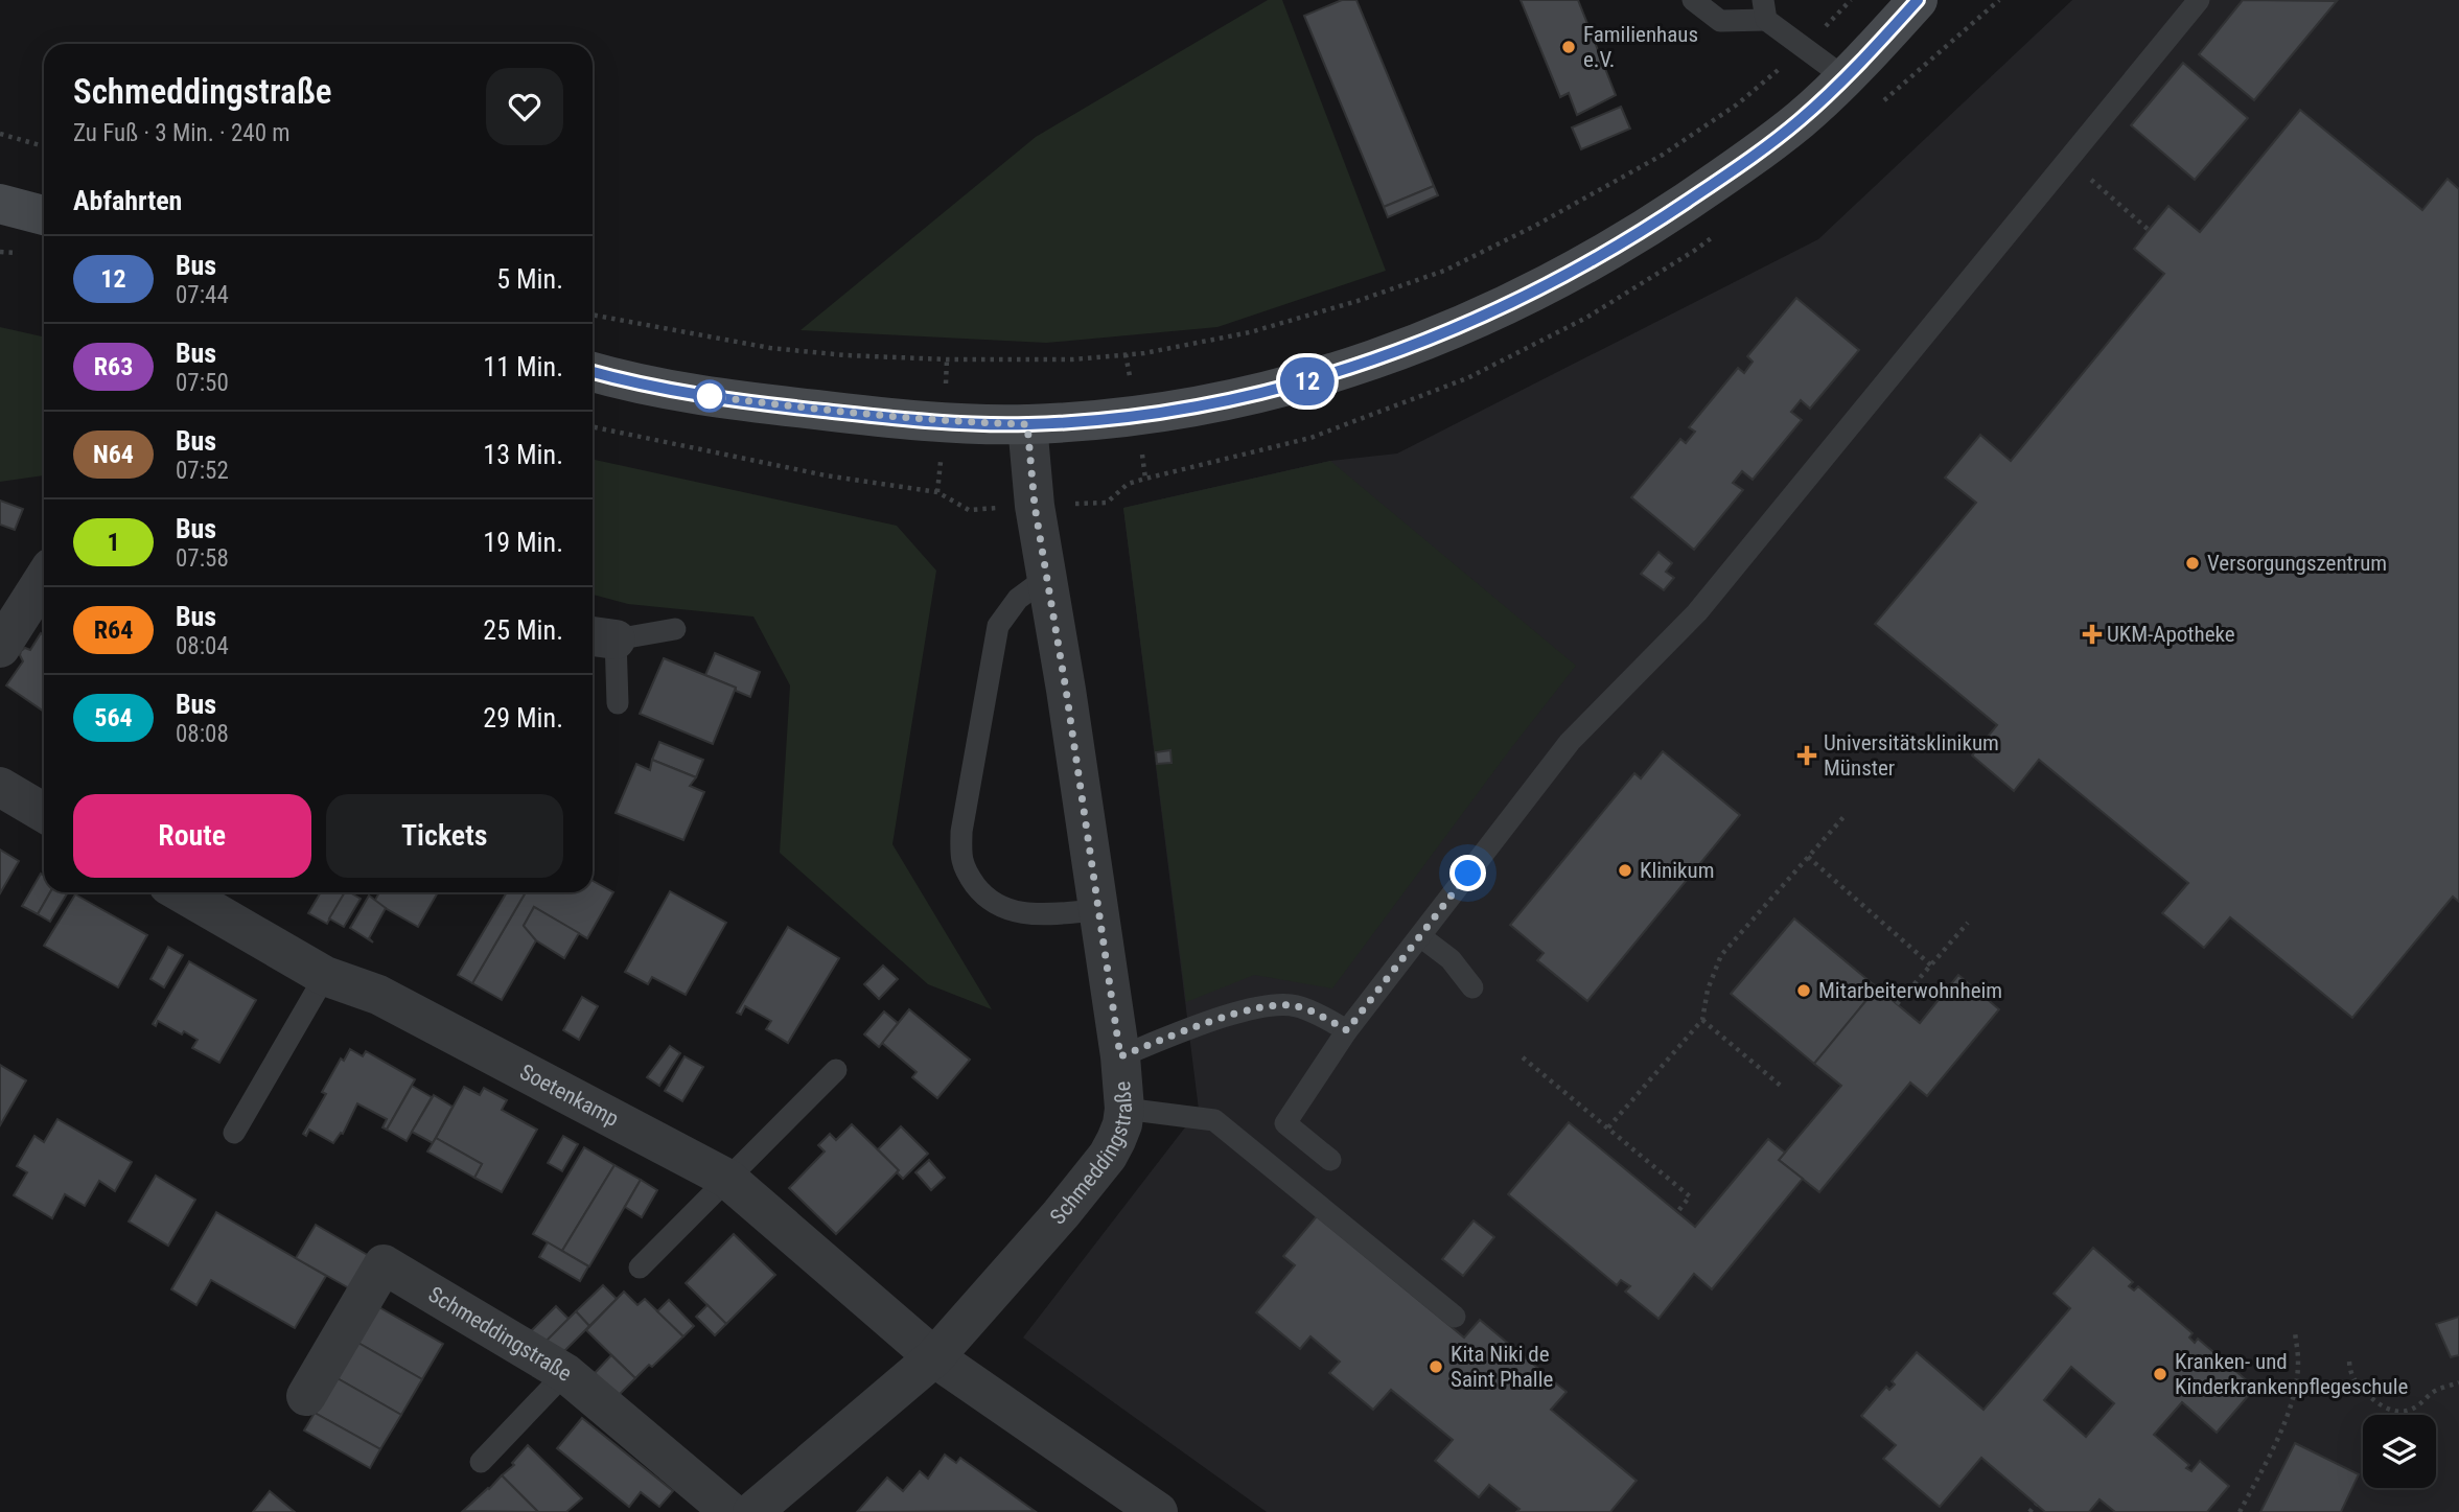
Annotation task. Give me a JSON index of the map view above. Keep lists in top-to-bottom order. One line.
{"streets":{"street":["Soetenkamp","Schmeddingstraße"]},"crossings":[["Soetenkamp","Schmeddingstraße"]],"places":{"other":["Familienhaus e.V.","Versorgungszentrum","Klinikum","Mitarbeiterwohnheim","Kita Niki de Saint Phalle","Kranken- und Kinderkrankenpflegeschule"],"health":["UKM-Apotheke","Universitätsklinikum Münster"]},"lines":["bus line 12"],"page":{"on_map":"12","heading":[["Schmeddingstraße","Zu Fuß · 3 Min. · 240 m"],"Abfahrten"],"list":[{"mark":"12","name":"Bus","note":"07:44","value":"5 Min."},{"mark":"R63","name":"Bus","note":"07:50","value":"11 Min."},{"mark":"N64","name":"Bus","note":"07:52","value":"13 Min."},{"mark":"1","name":"Bus","note":"07:58","value":"19 Min."},{"mark":"R64","name":"Bus","note":"08:04","value":"25 Min."},{"mark":"564","name":"Bus","note":"08:08","value":"29 Min."}],"buttons":["Route","Tickets"]}}
